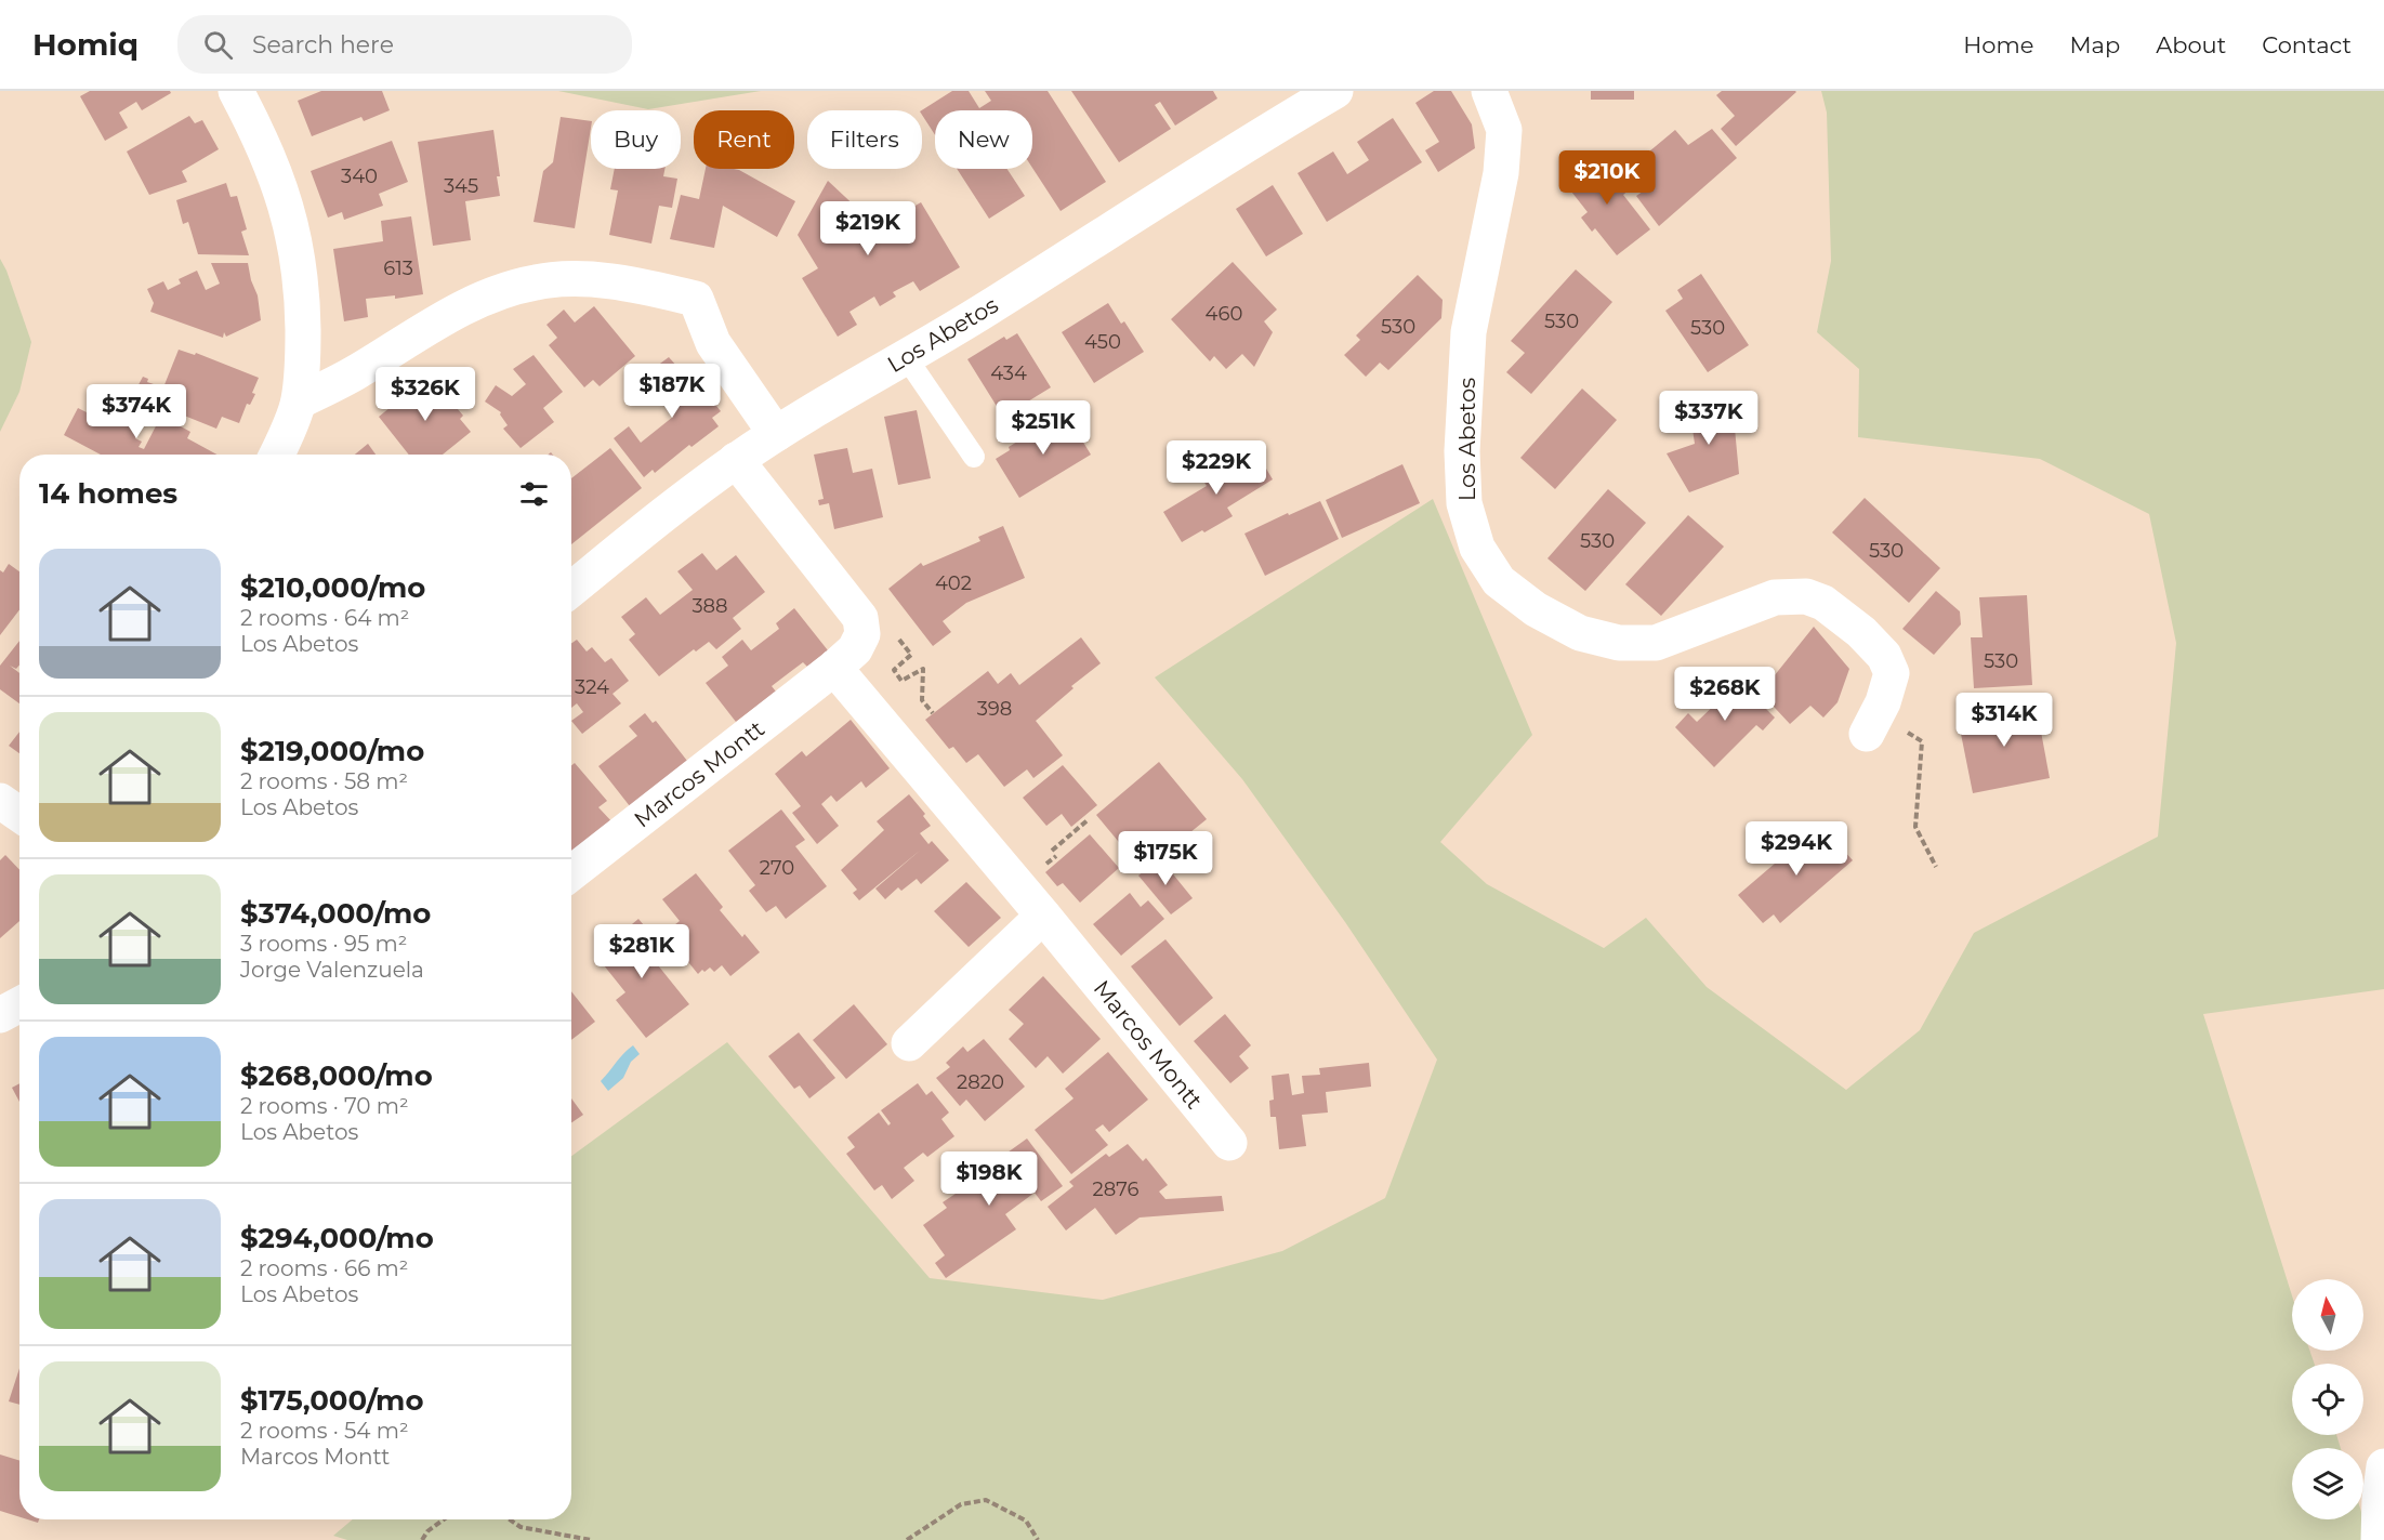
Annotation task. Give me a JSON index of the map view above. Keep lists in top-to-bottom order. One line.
{"streets":{"street":["Los Abetos","Marcos Montt"]},"house_numbers":["340","345","613","460","530","530","530","450","434","530","530","402","388","530","324","398","270","2820","2876"],"north":"top","page":{"header":"Homiq","search":"Search here","nav":["Home","Map","About","Contact"],"chip":["Buy","Rent","Filters","New"],"price":["$210K","$219K","$187K","$326K","$374K","$337K","$251K","$229K","$268K","$314K","$294K","$175K","$281K","$198K"],"heading":"14 homes","list":[{"name":"$210,000/mo","note":"2 rooms · 64 m² · Los Abetos"},{"name":"$219,000/mo","note":"2 rooms · 58 m² · Los Abetos"},{"name":"$374,000/mo","note":"3 rooms · 95 m² · Jorge Valenzuela"},{"name":"$268,000/mo","note":"2 rooms · 70 m² · Los Abetos"},{"name":"$294,000/mo","note":"2 rooms · 66 m² · Los Abetos"},{"name":"$175,000/mo","note":"2 rooms · 54 m² · Marcos Montt"}]}}
